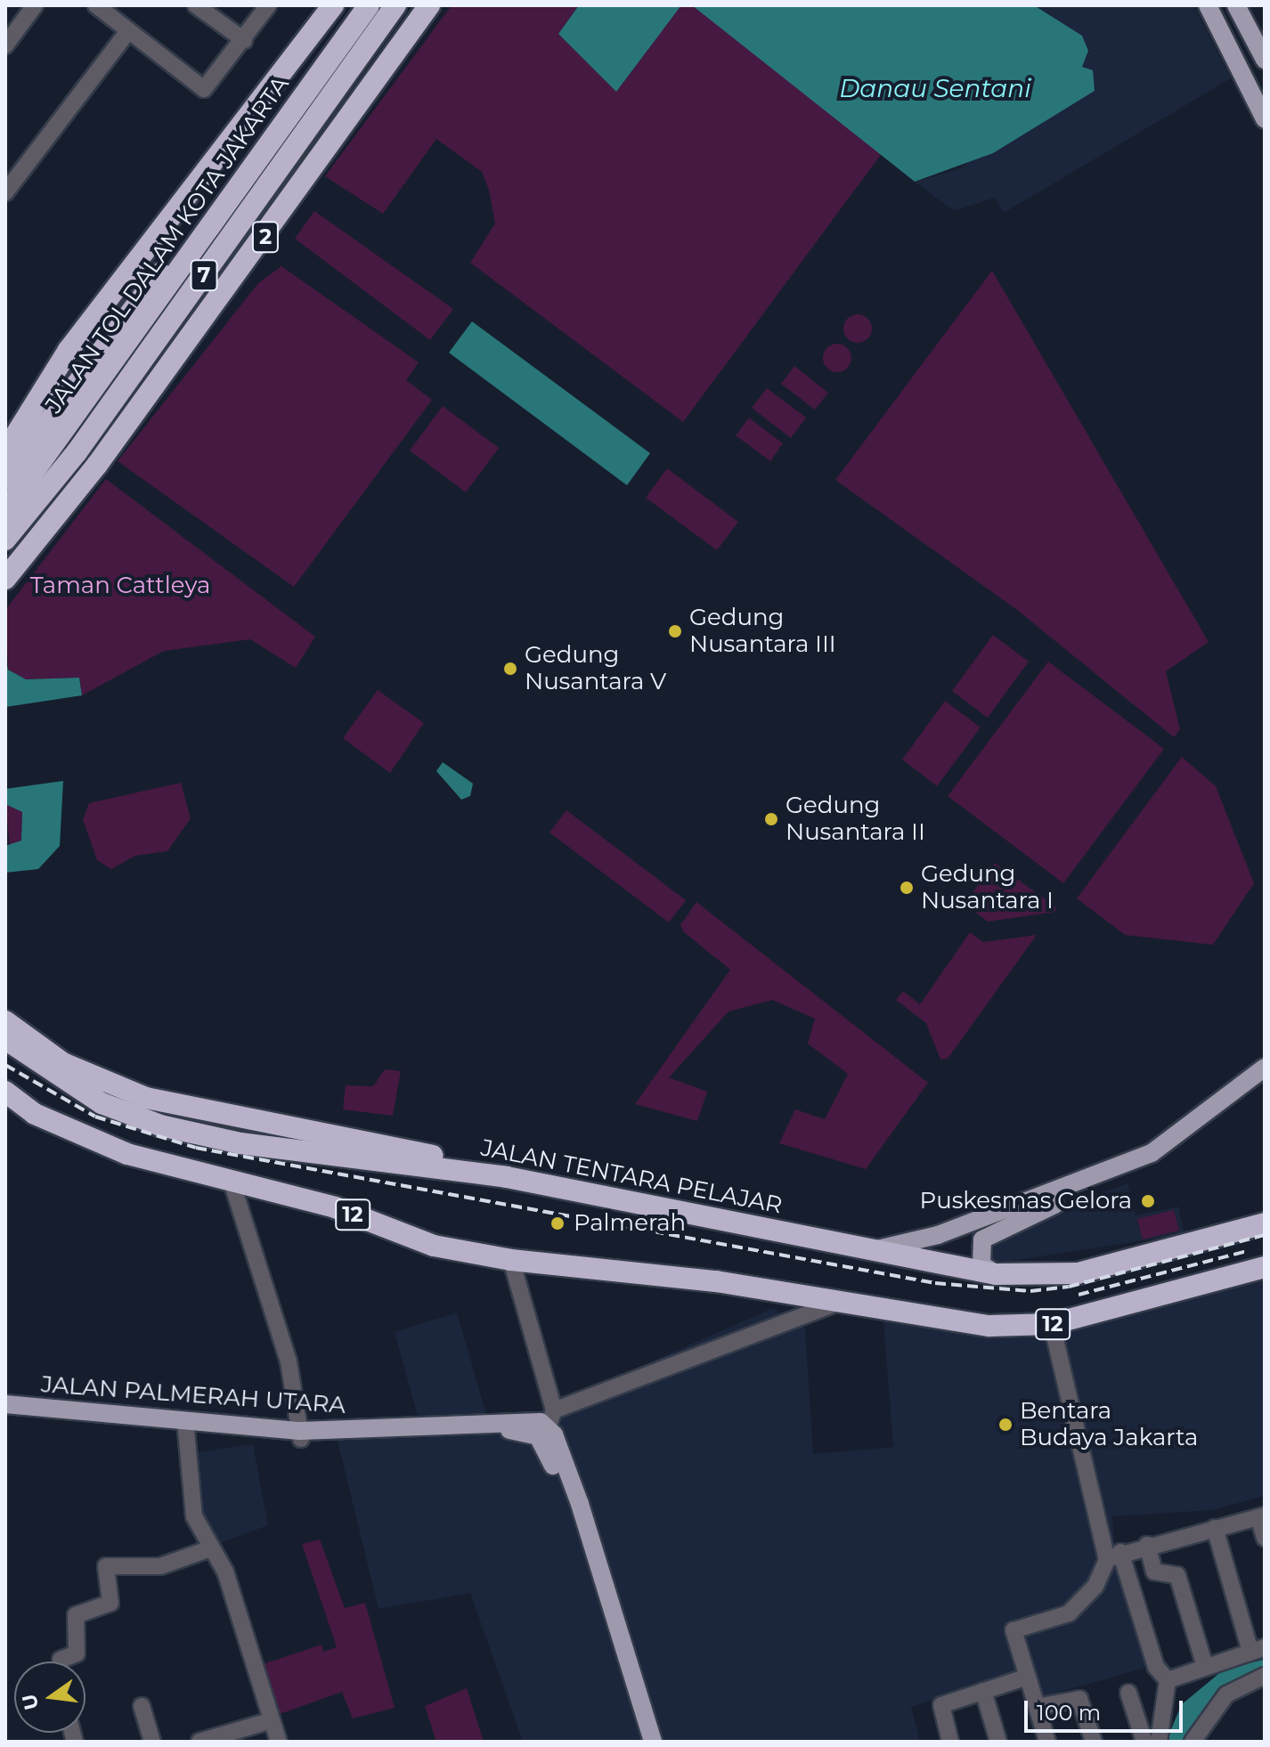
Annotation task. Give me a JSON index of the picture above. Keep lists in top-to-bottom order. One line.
{"streets":{"highway":["2","JALAN TOL DALAM KOTA JAKARTA","7","JALAN TENTARA PELAJAR","12"],"main road":["JALAN PALMERAH UTARA"]},"water":["Danau Sentani"],"parks":["Taman Cattleya"],"places":["Gedung Nusantara III","Gedung Nusantara V","Gedung Nusantara II","Gedung Nusantara I","Puskesmas Gelora","Palmerah","Bentara Budaya Jakarta"],"scale_bar":"100 m","north":"left"}
